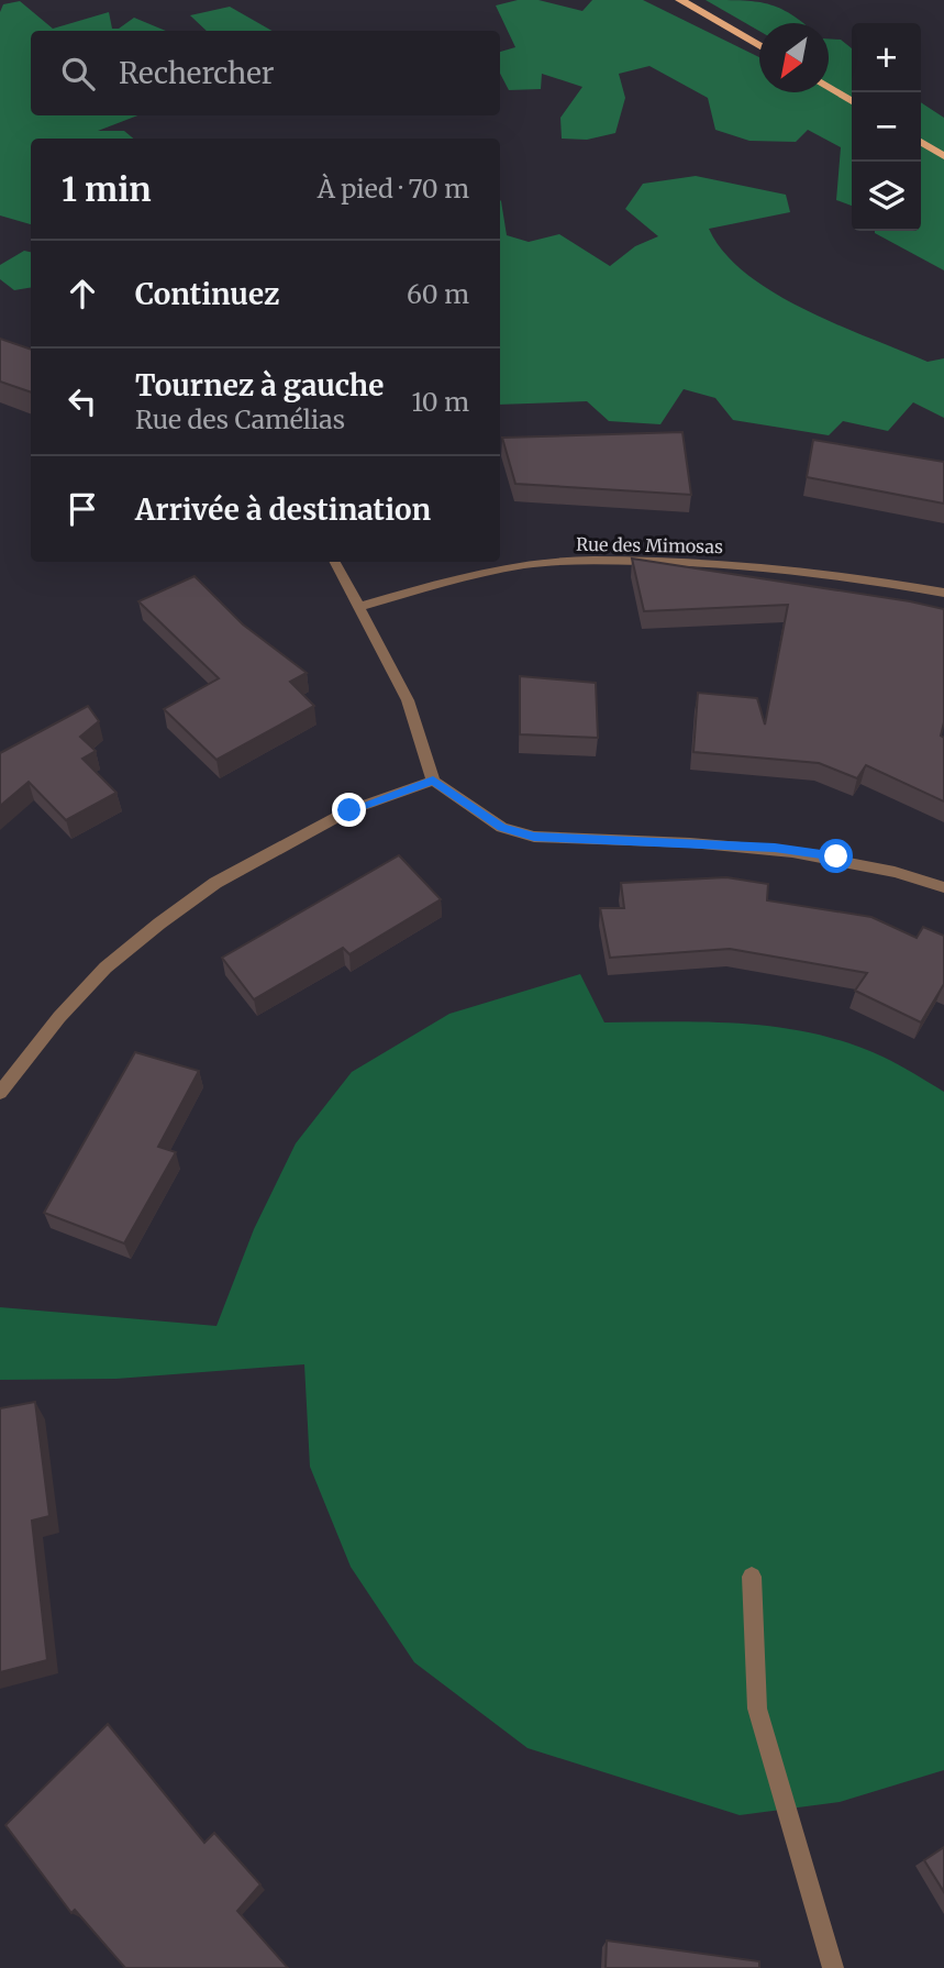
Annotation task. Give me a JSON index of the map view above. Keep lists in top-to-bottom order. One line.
{"streets":{"street":["Rue des Mimosas"]},"north":"bottom left","page":{"map_buttons":["+","−"],"search":"Rechercher","heading":["1 min","À pied · 70 m"],"list":[["Continuez","60 m"],["Tournez à gauche","Rue des Camélias","10 m"],"Arrivée à destination"]}}
